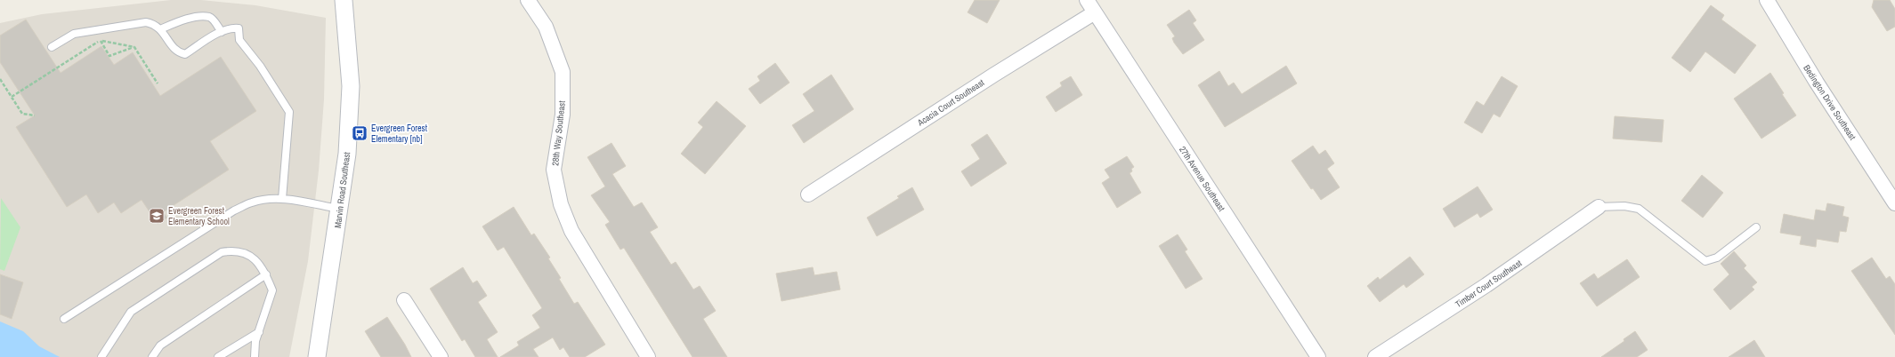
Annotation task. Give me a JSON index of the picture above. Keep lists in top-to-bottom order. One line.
{"streets":{"street":["Acacia Court Southeast","Bedington Drive Southeast","28th Way Southeast","27th Avenue Southeast","Marvin Road Southeast","Timber Court Southeast"]},"crossings":[["Acacia Court Southeast","27th Avenue Southeast"]],"places":{"bus stop":["Evergreen Forest Elementary [nb]"],"school or university":["Evergreen Forest Elementary School"]}}
